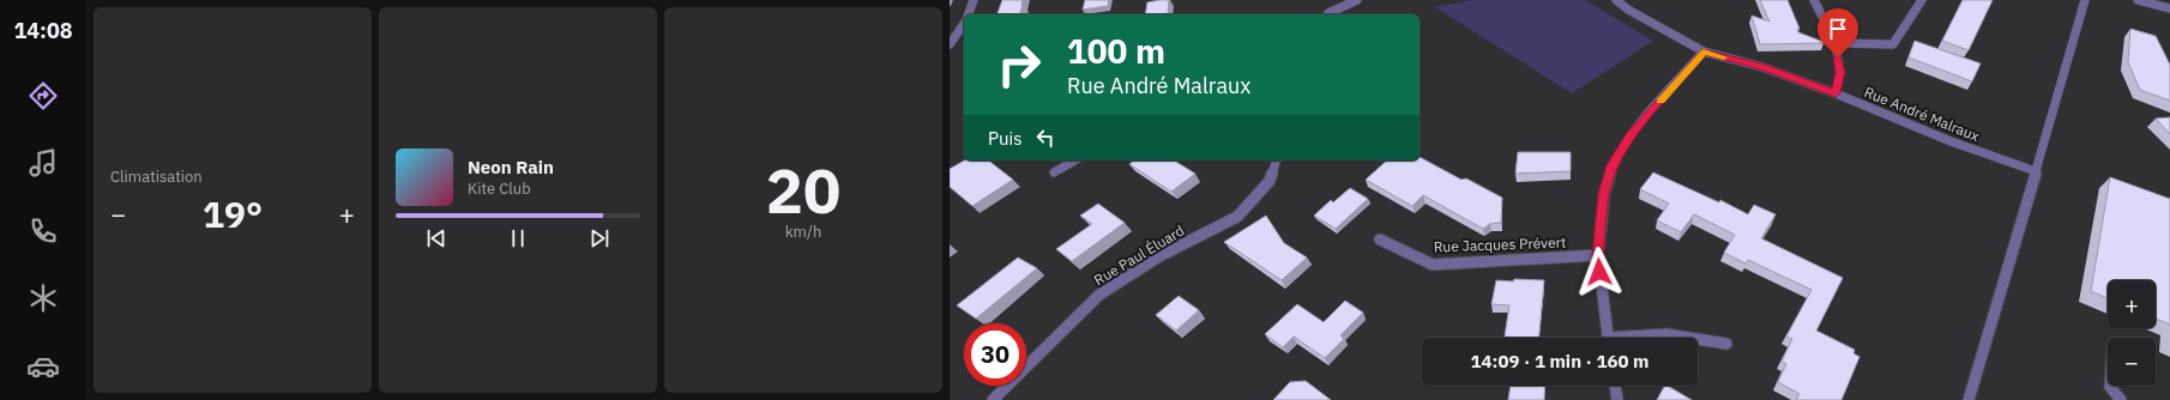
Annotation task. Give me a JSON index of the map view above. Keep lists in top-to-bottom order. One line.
{"streets":{"street":["Rue André Malraux","Rue Jacques Prévert","Rue Paul Éluard"]},"page":{"tabs":"14:08","tile":["Climatisation",["20","km/h"]],"turn":["100 m","Rue André Malraux"],"then":"Puis","song":["Neon Rain","Kite Club"],"heat":["−","19°","+"],"map_buttons":["+","−"],"limit":"30","trip":"14:09 · 1 min · 160 m"}}
